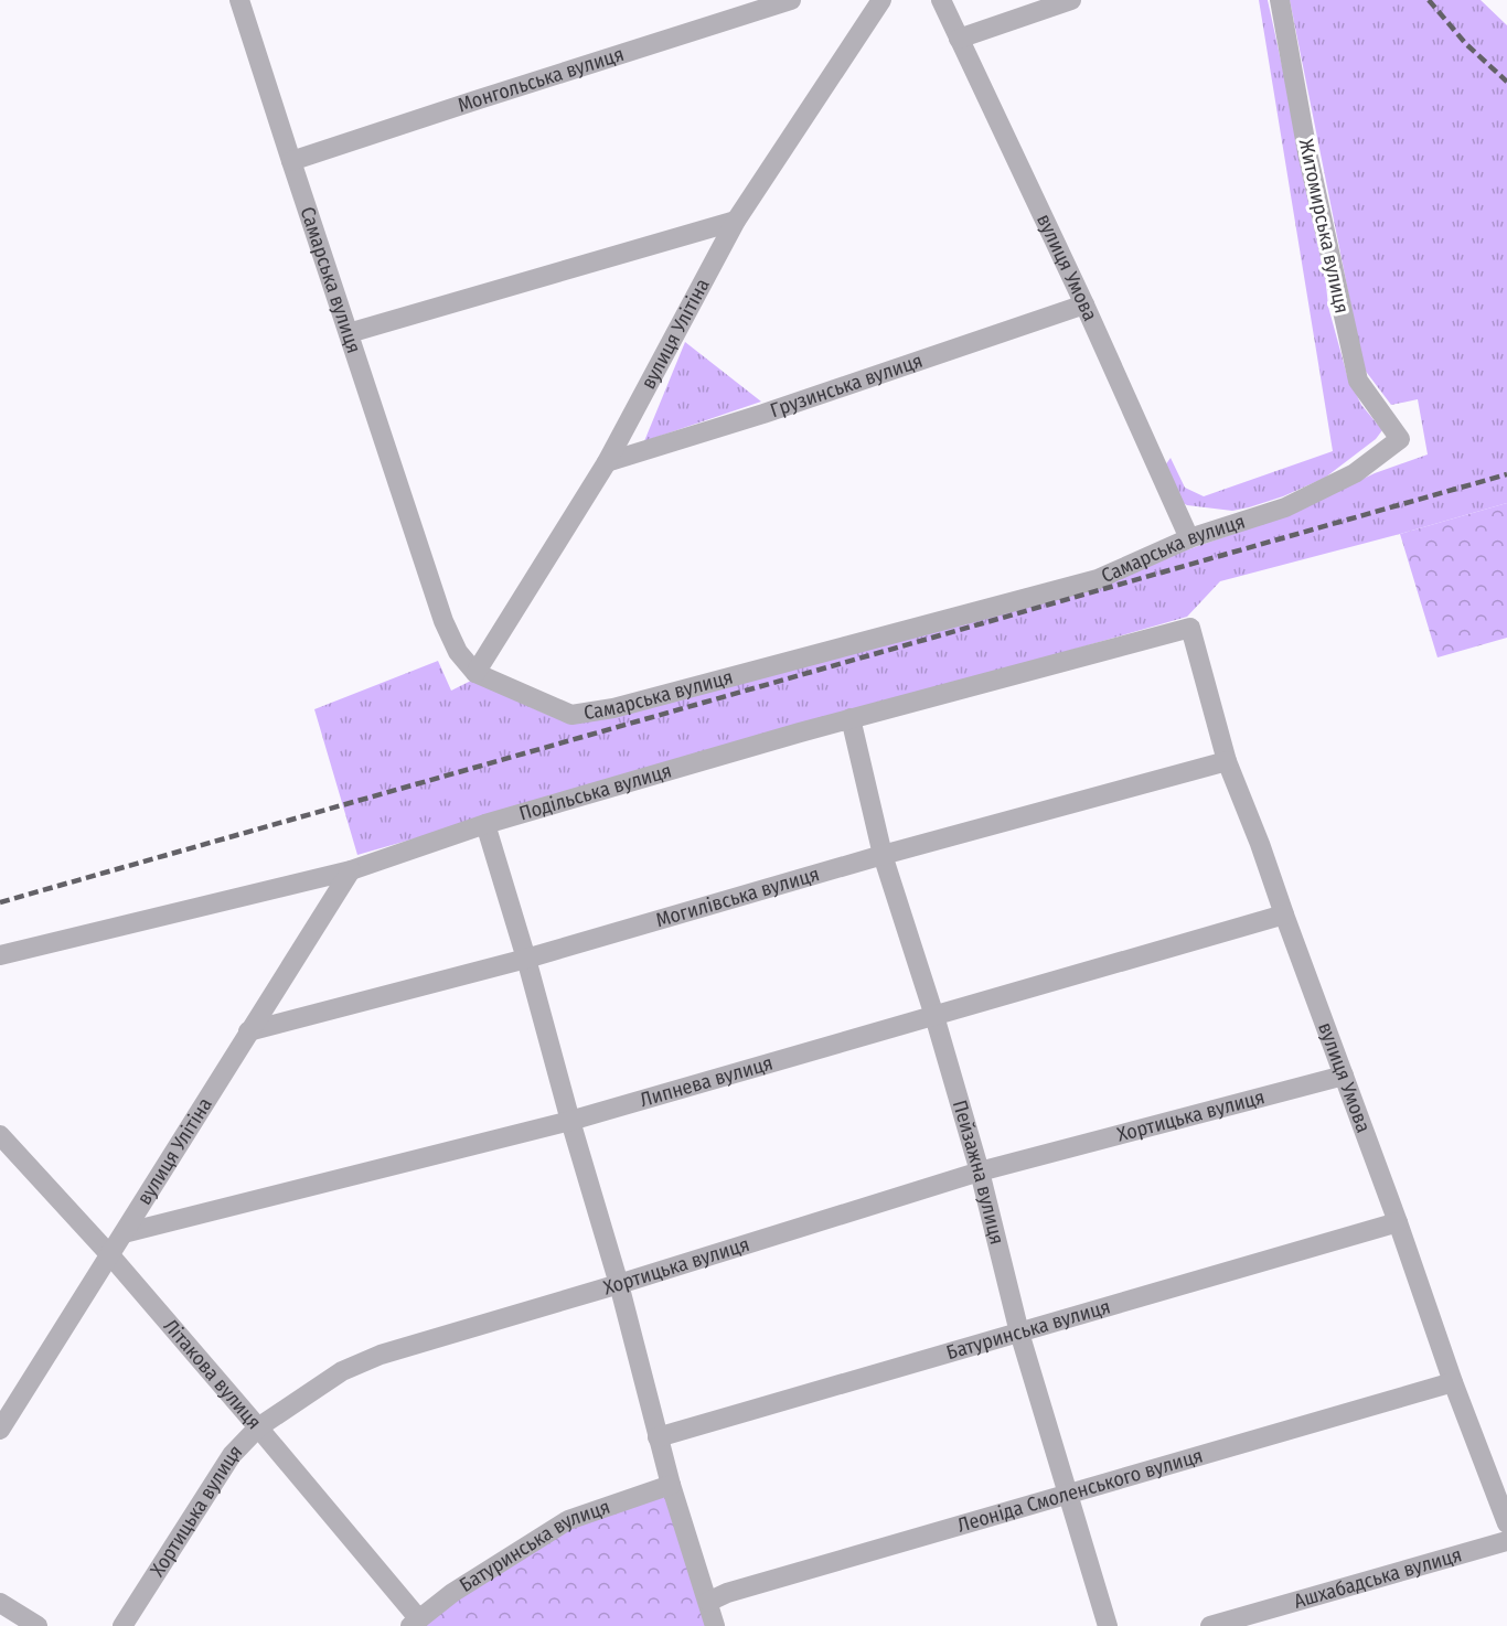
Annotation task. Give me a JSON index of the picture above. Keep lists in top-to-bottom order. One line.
{"streets":{"street":["Монгольська вулиця","Житомирська вулиця","вулиця Умова","Самарська вулиця","вулиця Улітіна","Грузинська вулиця","Подільська вулиця","Могилівська вулиця","Липнева вулиця","Хортицька вулиця","Пейзажна вулиця","Батуринська вулиця","Літакова вулиця","Леоніда Смоленського вулиця","Ашхабадська вулиця"]},"crossings":[["Монгольська вулиця","Самарська вулиця"],["Житомирська вулиця","Самарська вулиця"],["вулиця Умова","Самарська вулиця"],["вулиця Умова","Грузинська вулиця"],["вулиця Умова","Подільська вулиця"],["вулиця Умова","Могилівська вулиця"],["вулиця Умова","Липнева вулиця"],["вулиця Умова","Хортицька вулиця"],["вулиця Умова","Батуринська вулиця"],["вулиця Умова","Леоніда Смоленського вулиця"],["Самарська вулиця","вулиця Улітіна"],["вулиця Улітіна","Грузинська вулиця"],["вулиця Улітіна","Подільська вулиця"],["вулиця Улітіна","Могилівська вулиця"],["вулиця Улітіна","Липнева вулиця"],["вулиця Улітіна","Літакова вулиця"],["Подільська вулиця","Пейзажна вулиця"],["Могилівська вулиця","Пейзажна вулиця"],["Липнева вулиця","Пейзажна вулиця"],["Хортицька вулиця","Пейзажна вулиця"],["Хортицька вулиця","Літакова вулиця"],["Пейзажна вулиця","Батуринська вулиця"],["Пейзажна вулиця","Леоніда Смоленського вулиця"],["Батуринська вулиця","Літакова вулиця"]]}
